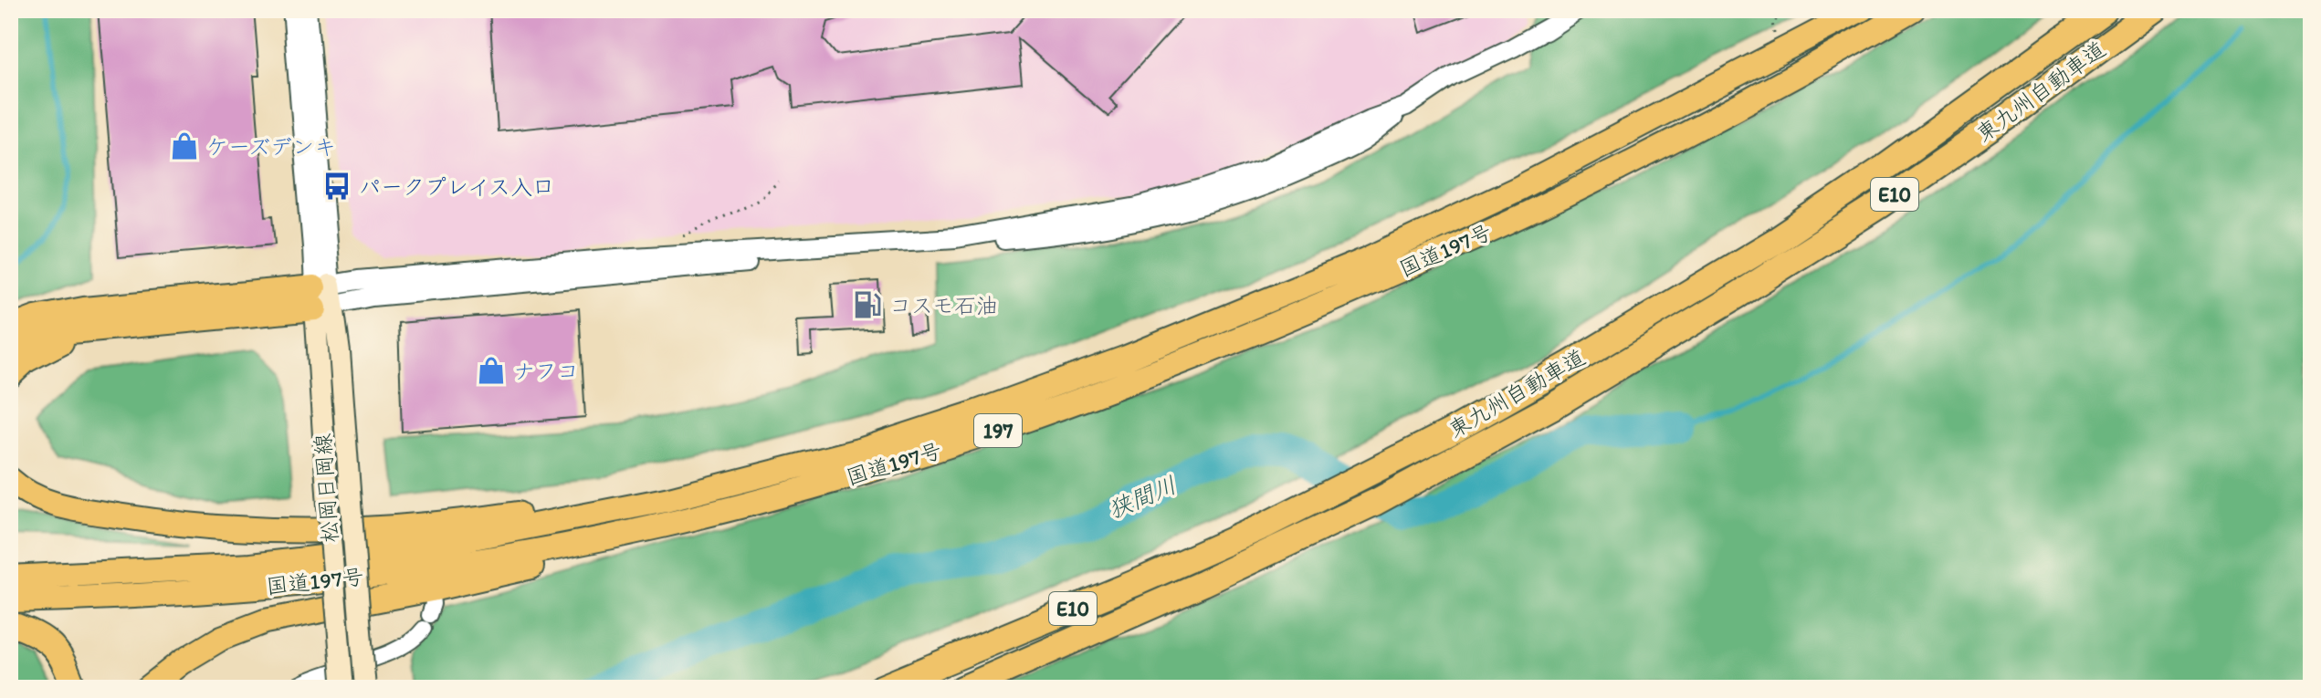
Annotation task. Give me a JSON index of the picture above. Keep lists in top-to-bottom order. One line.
{"streets":{"highway":["東九州自動車道","E10","国道197号","197"],"main road":["松岡日岡線"]},"water":["狭間川"],"places":{"shop":["ケーズデンキ","ナフコ"],"bus stop":["パークプレイス入口"],"fuel station":["コスモ石油"]}}
